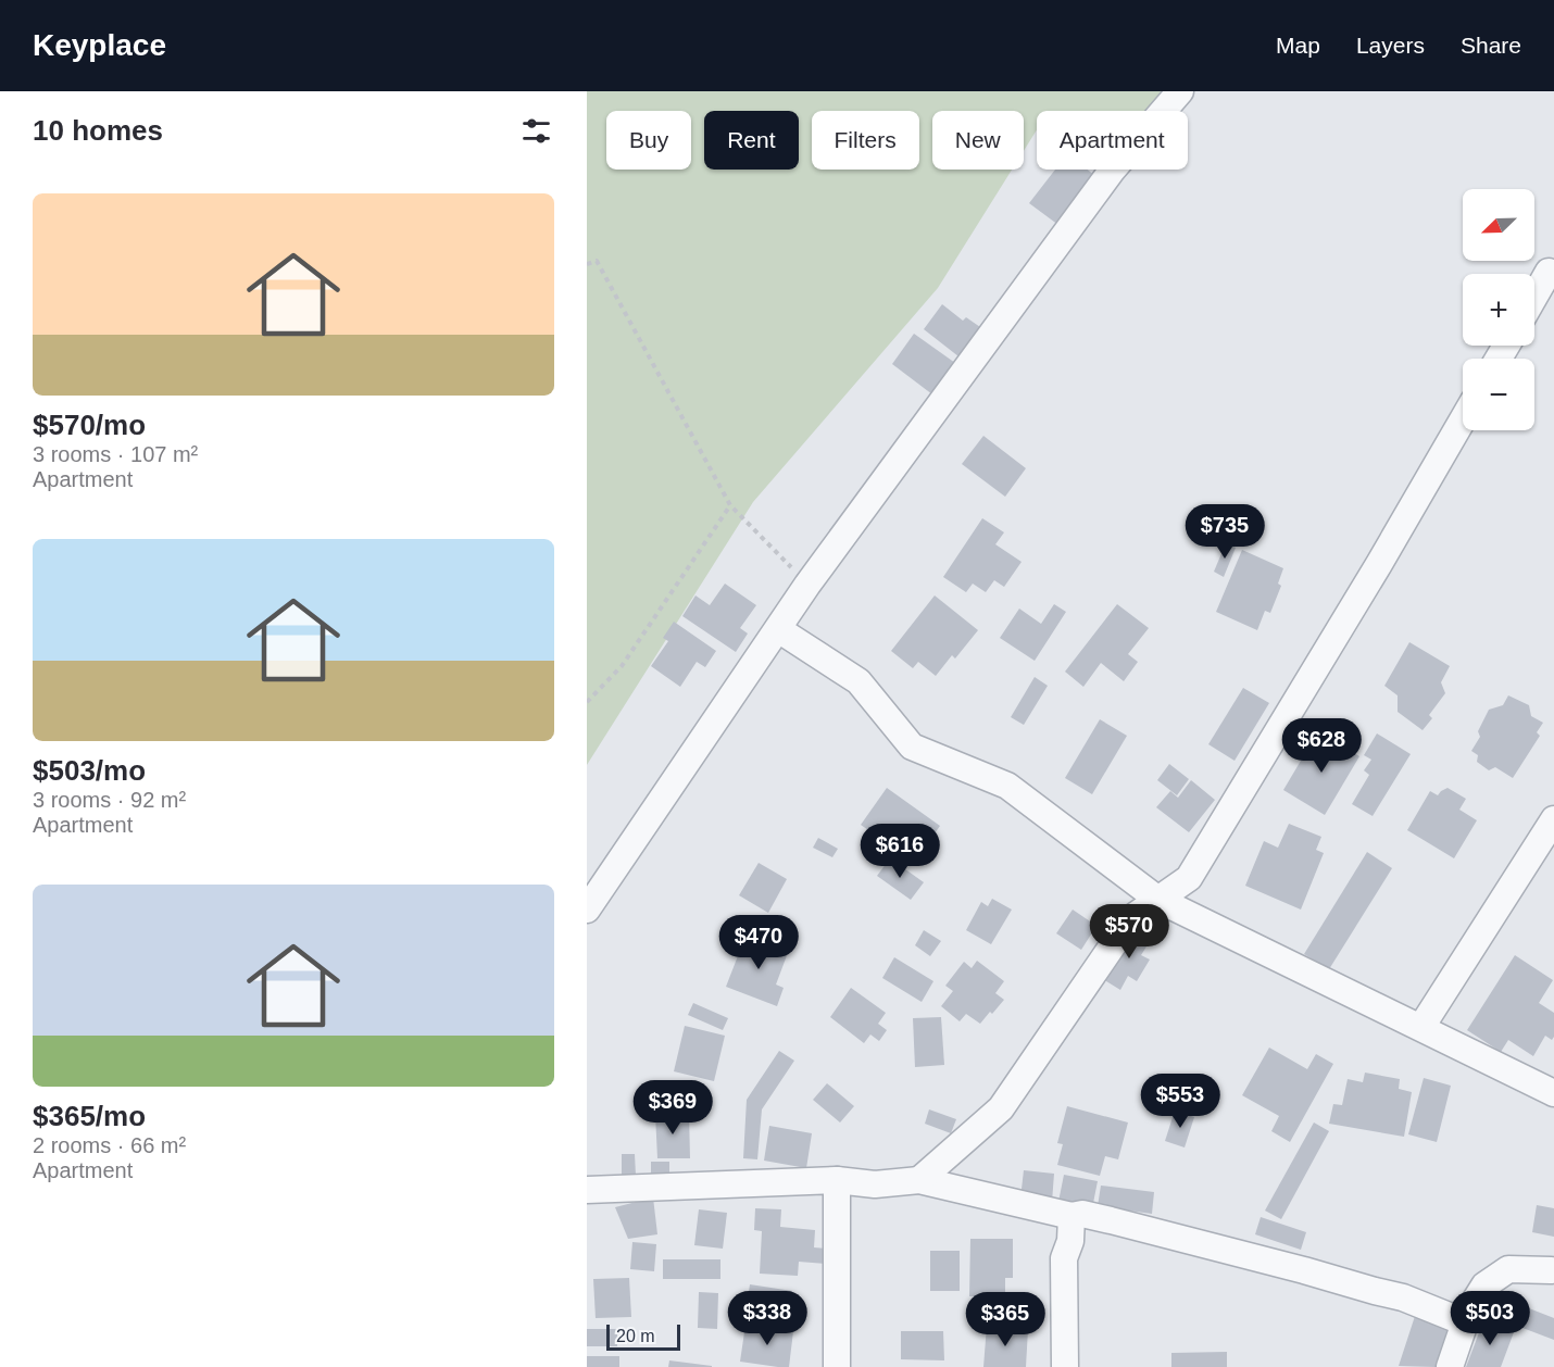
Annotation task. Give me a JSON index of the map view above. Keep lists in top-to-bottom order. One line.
{"scale_bar":"20 m","north":"bottom left","page":{"header":"Keyplace","nav":["Map","Layers","Share"],"heading":"10 homes","chip":["Buy","Rent","Filters","New","Apartment"],"list":[{"name":"$570/mo","note":"3 rooms · 107 m² · Apartment"},{"name":"$503/mo","note":"3 rooms · 92 m² · Apartment"},{"name":"$365/mo","note":"2 rooms · 66 m² · Apartment"}],"map_buttons":["+","−"],"price":["$735","$628","$616","$570","$470","$553","$369","$338","$503","$365"],"scale":"20 m"}}
